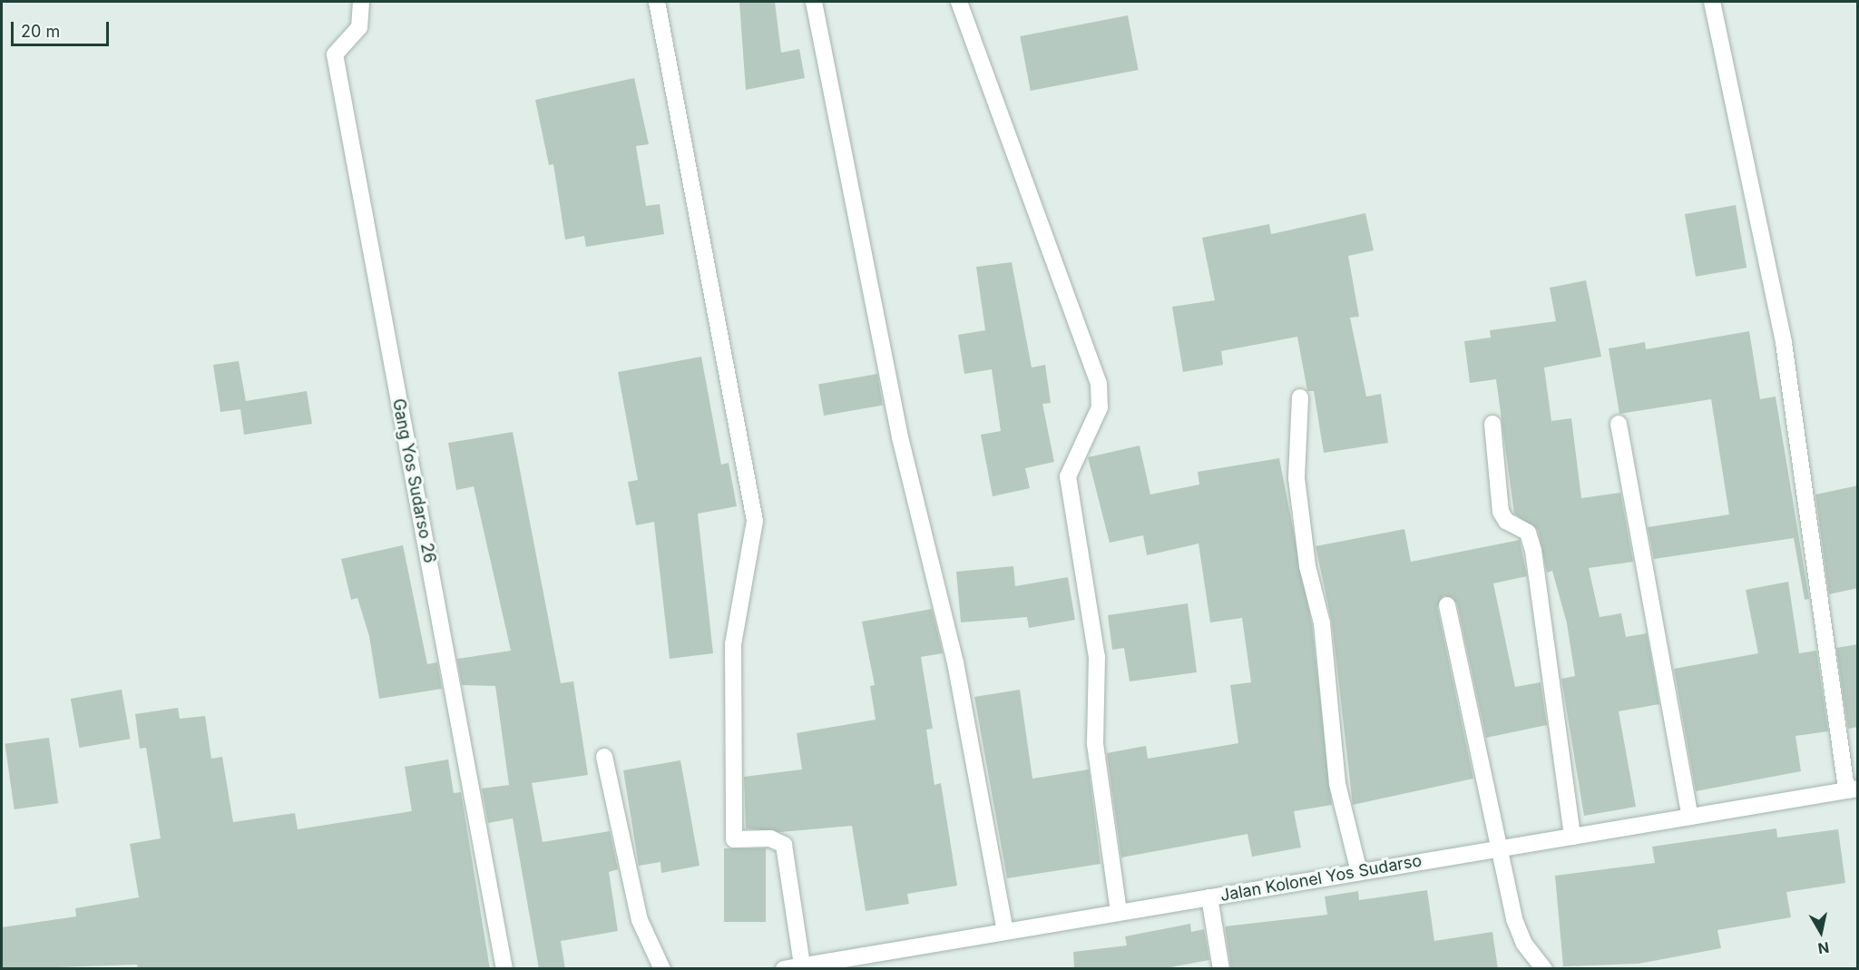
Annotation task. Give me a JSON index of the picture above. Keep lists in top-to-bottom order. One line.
{"streets":{"street":["Gang Yos Sudarso 26","Jalan Kolonel Yos Sudarso"]},"scale_bar":"20 m","north":"bottom"}
